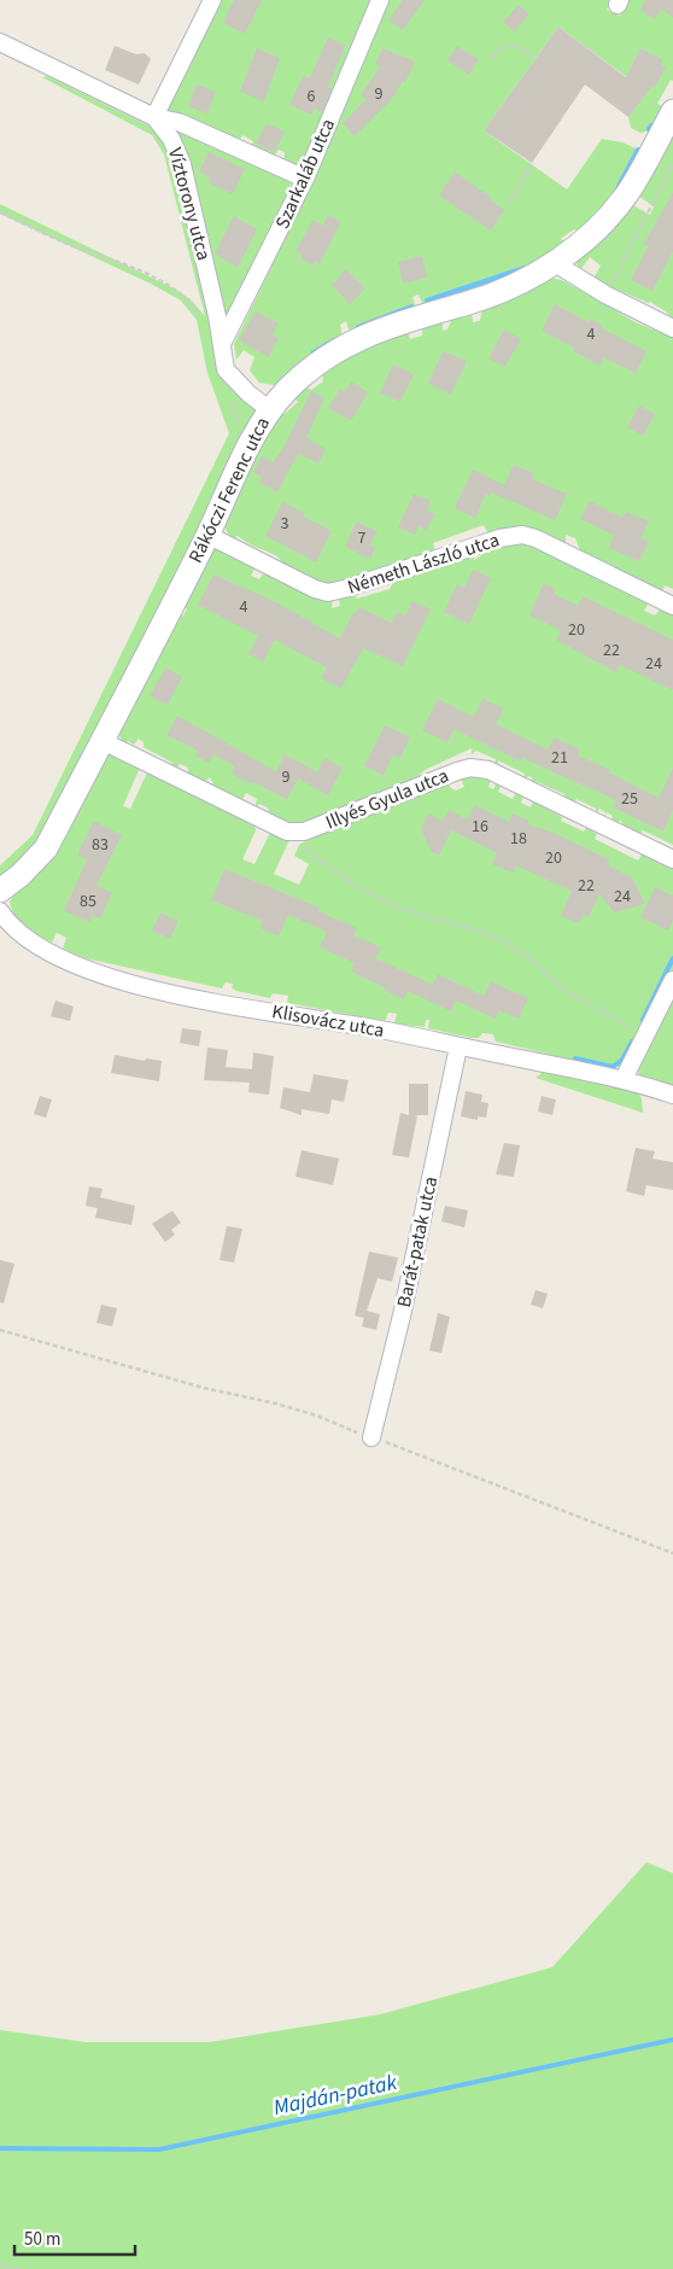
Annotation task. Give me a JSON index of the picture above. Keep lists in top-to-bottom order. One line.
{"streets":{"street":["Szarkaláb utca","Víztorony utca","Rákóczi Ferenc utca","Németh László utca","Illyés Gyula utca","Klisovácz utca","Barát-patak utca"]},"crossings":[["Szarkaláb utca","Víztorony utca"],["Víztorony utca","Rákóczi Ferenc utca"],["Rákóczi Ferenc utca","Németh László utca"],["Rákóczi Ferenc utca","Illyés Gyula utca"],["Klisovácz utca","Barát-patak utca"]],"water":["Majdán-patak"],"house_numbers":["9","6","4","3","7","4","20","22","24","21","9","25","16","18","83","20","22","24","85"],"scale_bar":"50 m"}
